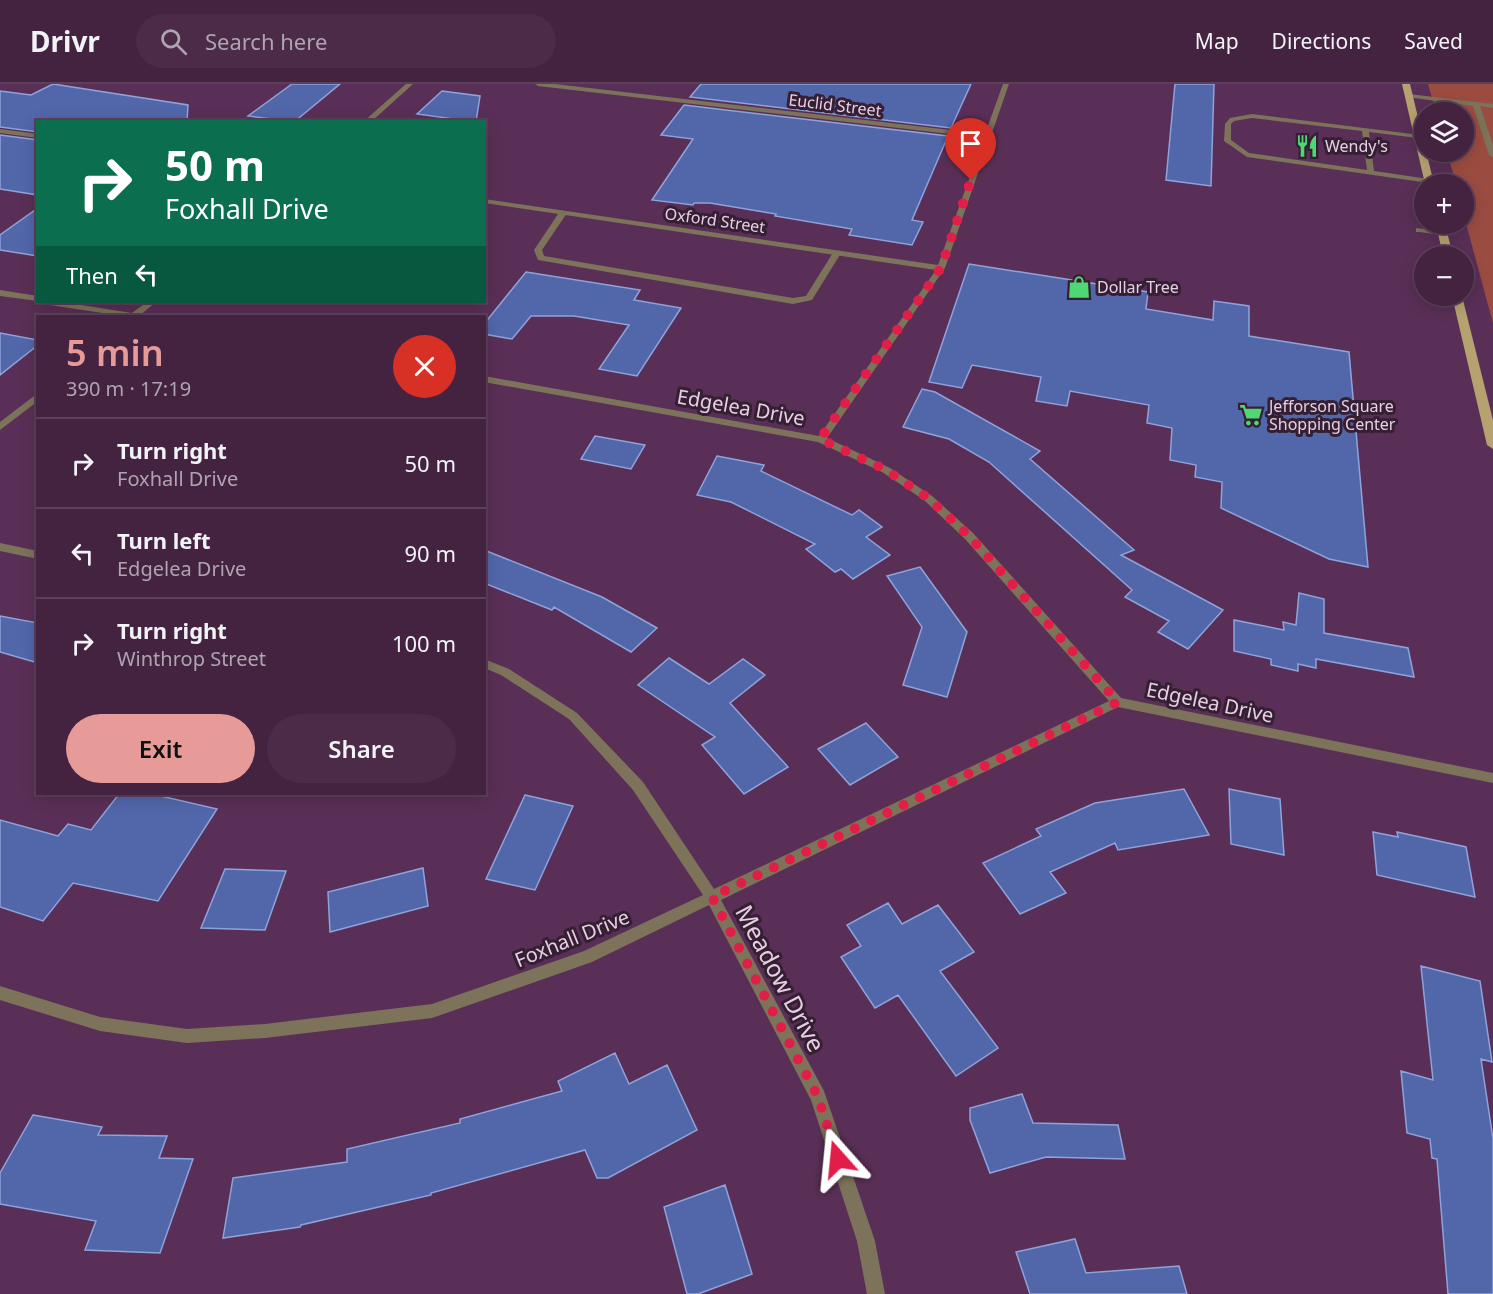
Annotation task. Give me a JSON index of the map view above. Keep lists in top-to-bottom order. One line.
{"streets":{"street":["Euclid Street","Oxford Street","Edgelea Drive","Foxhall Drive","Meadow Drive"]},"crossings":[["Edgelea Drive","Foxhall Drive"],["Foxhall Drive","Meadow Drive"]],"places":{"restaurant":["Wendy's"],"shop":["Dollar Tree"],"supermarket":["Jefforson Square Shopping Center"]},"page":{"header":"Drivr","search":"Search here","nav":["Map","Directions","Saved"],"map_buttons":["+","−"],"turn":["50 m","Foxhall Drive"],"then":"Then","heading":["5 min","390 m · 17:19"],"list":[{"name":"Turn right","note":"Foxhall Drive","value":"50 m"},{"name":"Turn left","note":"Edgelea Drive","value":"90 m"},{"name":"Turn right","note":"Winthrop Street","value":"100 m"}],"buttons":["Exit","Share"]}}
